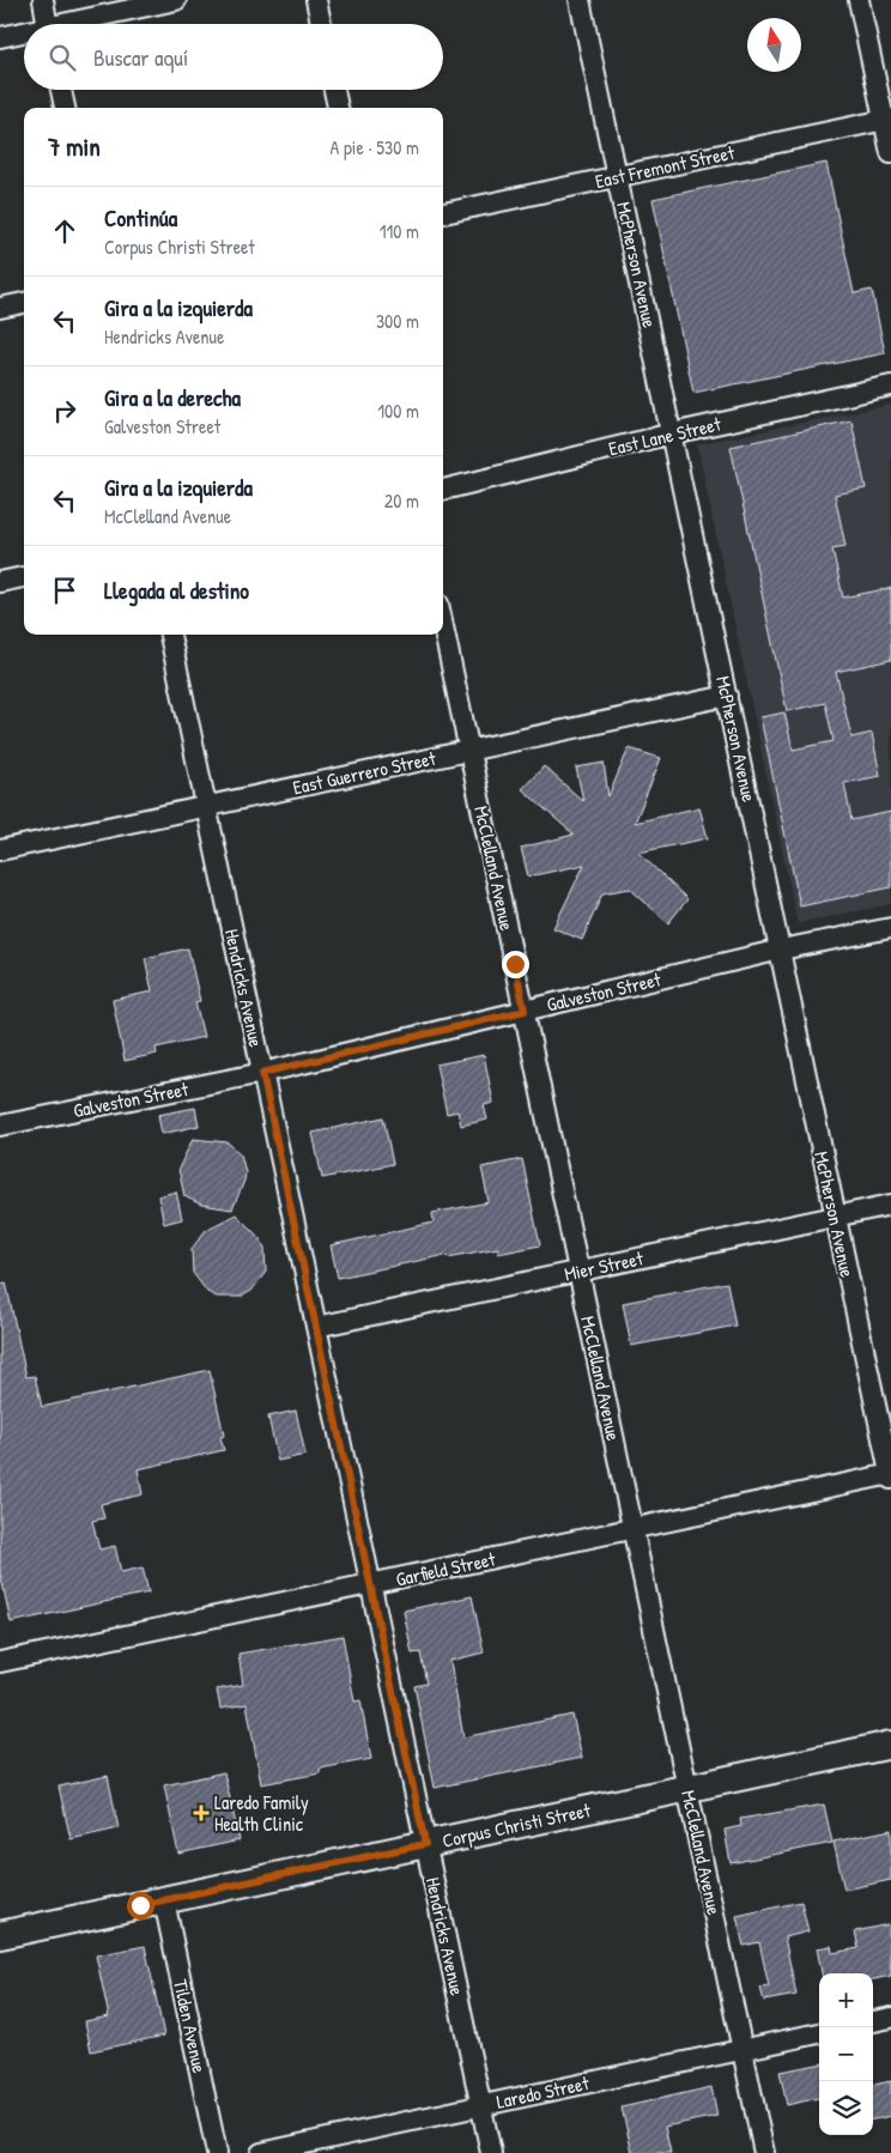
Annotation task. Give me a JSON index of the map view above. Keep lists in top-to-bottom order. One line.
{"streets":{"main road":["Corpus Christi Street"],"street":["East Fremont Street","McPherson Avenue","East Lane Street","East Guerrero Street","McClelland Avenue","Hendricks Avenue","Galveston Street","Mier Street","Garfield Street","Tilden Avenue","Laredo Street"]},"crossings":[["East Fremont Street","McPherson Avenue"],["McPherson Avenue","East Lane Street"],["McPherson Avenue","East Guerrero Street"],["McPherson Avenue","Galveston Street"],["McPherson Avenue","Mier Street"],["McPherson Avenue","Garfield Street"],["East Guerrero Street","McClelland Avenue"],["East Guerrero Street","Hendricks Avenue"],["McClelland Avenue","Galveston Street"],["McClelland Avenue","Mier Street"],["McClelland Avenue","Garfield Street"],["McClelland Avenue","Corpus Christi Street"],["McClelland Avenue","Laredo Street"],["Hendricks Avenue","Galveston Street"],["Hendricks Avenue","Mier Street"],["Hendricks Avenue","Garfield Street"],["Hendricks Avenue","Corpus Christi Street"],["Hendricks Avenue","Laredo Street"],["Corpus Christi Street","Tilden Avenue"]],"places":{"health":["Laredo Family Health Clinic"]},"north":"top","page":{"search":"Buscar aquí","heading":["7 min","A pie · 530 m"],"list":[["Continúa","Corpus Christi Street","110 m"],["Gira a la izquierda","Hendricks Avenue","300 m"],["Gira a la derecha","Galveston Street","100 m"],["Gira a la izquierda","McClelland Avenue","20 m"],"Llegada al destino"],"map_buttons":["+","−"]}}
